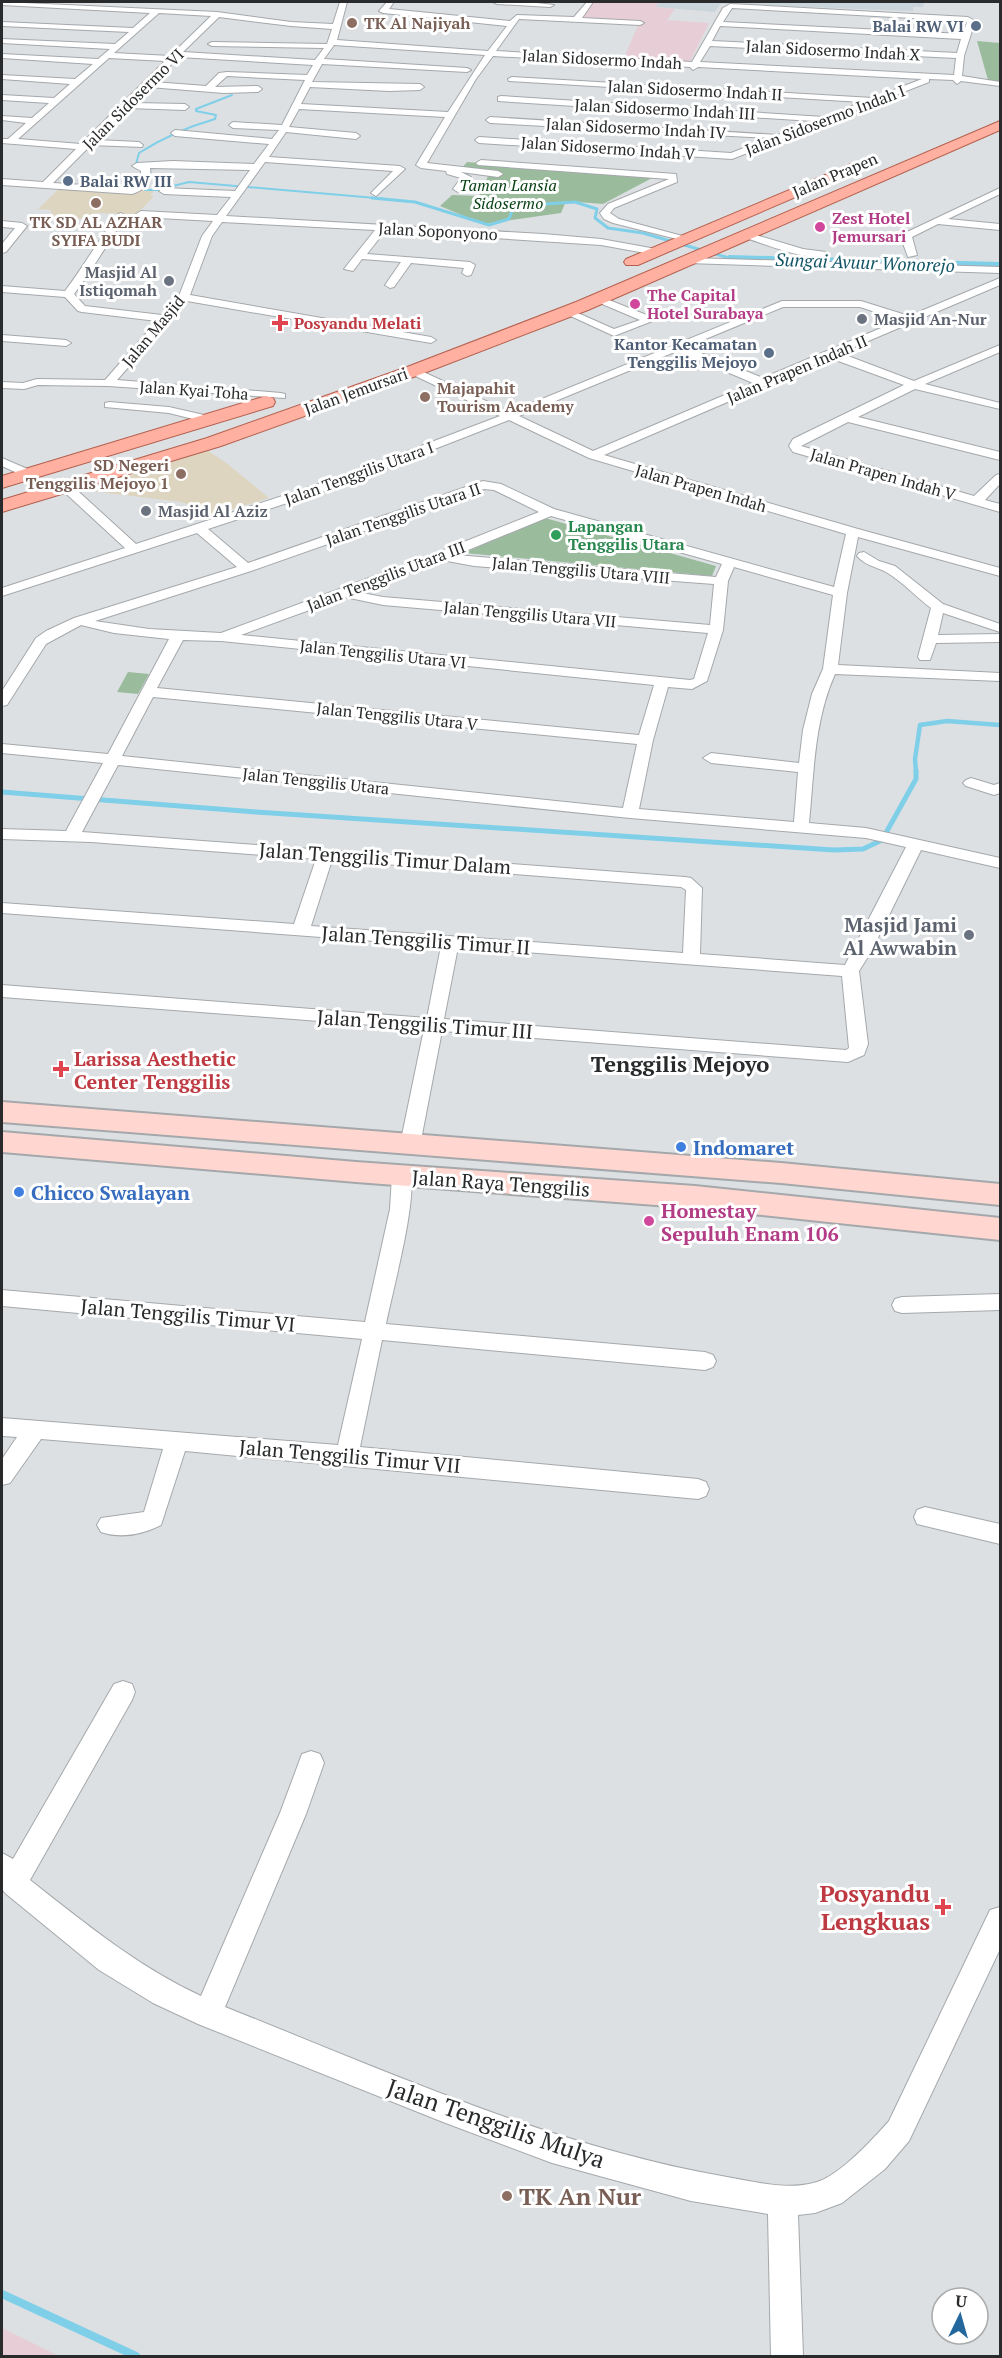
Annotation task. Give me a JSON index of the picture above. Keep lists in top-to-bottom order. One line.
{"streets":{"main road":["Jalan Prapen","Jalan Jemursari","Jalan Raya Tenggilis"],"street":["Jalan Sidosermo Indah X","Jalan Sidosermo Indah","Jalan Sidosermo Indah II","Jalan Sidosermo VI","Jalan Sidosermo Indah III","Jalan Sidosermo Indah I","Jalan Sidosermo Indah IV","Jalan Sidosermo Indah V","Jalan Soponyono","Jalan Masjid","Jalan Prapen Indah II","Jalan Kyai Toha","Jalan Tenggilis Utara I","Jalan Prapen Indah V","Jalan Prapen Indah","Jalan Tenggilis Utara II","Jalan Tenggilis Utara VIII","Jalan Tenggilis Utara III","Jalan Tenggilis Utara VII","Jalan Tenggilis Utara VI","Jalan Tenggilis Utara V","Jalan Tenggilis Utara","Jalan Tenggilis Timur Dalam","Jalan Tenggilis Timur II","Jalan Tenggilis Timur III","Jalan Tenggilis Timur VI","Jalan Tenggilis Timur VII","Jalan Tenggilis Mulya"]},"crossings":[["Jalan Sidosermo Indah","Jalan Sidosermo Indah I"],["Jalan Sidosermo Indah","Jalan Masjid"],["Jalan Sidosermo Indah II","Jalan Sidosermo Indah I"],["Jalan Sidosermo Indah III","Jalan Sidosermo Indah I"],["Jalan Sidosermo Indah I","Jalan Sidosermo Indah IV"],["Jalan Sidosermo Indah I","Jalan Sidosermo Indah V"],["Jalan Prapen","Jalan Soponyono"],["Jalan Prapen","Jalan Jemursari"],["Jalan Soponyono","Jalan Masjid"],["Jalan Masjid","Jalan Kyai Toha"],["Jalan Prapen Indah II","Jalan Tenggilis Utara I"],["Jalan Prapen Indah II","Jalan Prapen Indah"],["Jalan Kyai Toha","Jalan Jemursari"],["Jalan Jemursari","Jalan Prapen Indah"],["Jalan Tenggilis Utara I","Jalan Prapen Indah"],["Jalan Tenggilis Utara II","Jalan Tenggilis Utara III"],["Jalan Tenggilis Utara II","Jalan Tenggilis Utara VI"],["Jalan Tenggilis Utara VIII","Jalan Tenggilis Utara III"],["Jalan Tenggilis Utara III","Jalan Tenggilis Utara VII"],["Jalan Tenggilis Utara III","Jalan Tenggilis Utara VI"],["Jalan Tenggilis Utara VII","Jalan Tenggilis Utara VI"],["Jalan Tenggilis Timur Dalam","Jalan Tenggilis Timur II"],["Jalan Tenggilis Timur II","Jalan Tenggilis Timur III"]],"districts":["Tenggilis Mejoyo"],"water":["Sungai Avuur Wonorejo"],"parks":["Taman Lansia Sidosermo"],"places":{"other":["TK Al Najiyah","Balai RW VI","Balai RW III","TK SD AL AZHAR SYIFA BUDI","Zest Hotel Jemursari","Masjid Al Istiqomah","The Capital Hotel Surabaya","Masjid An-Nur","Kantor Kecamatan Tenggilis Mejoyo","Majapahit Tourism Academy","SD Negeri Tenggilis Mejoyo 1","Masjid Al Aziz","Lapangan Tenggilis Utara","Masjid Jami Al Awwabin","Indomaret","Chicco Swalayan","Homestay Sepuluh Enam 106","TK An Nur"],"health":["Posyandu Melati","Larissa Aesthetic Center Tenggilis","Posyandu Lengkuas"]},"north":"top"}
